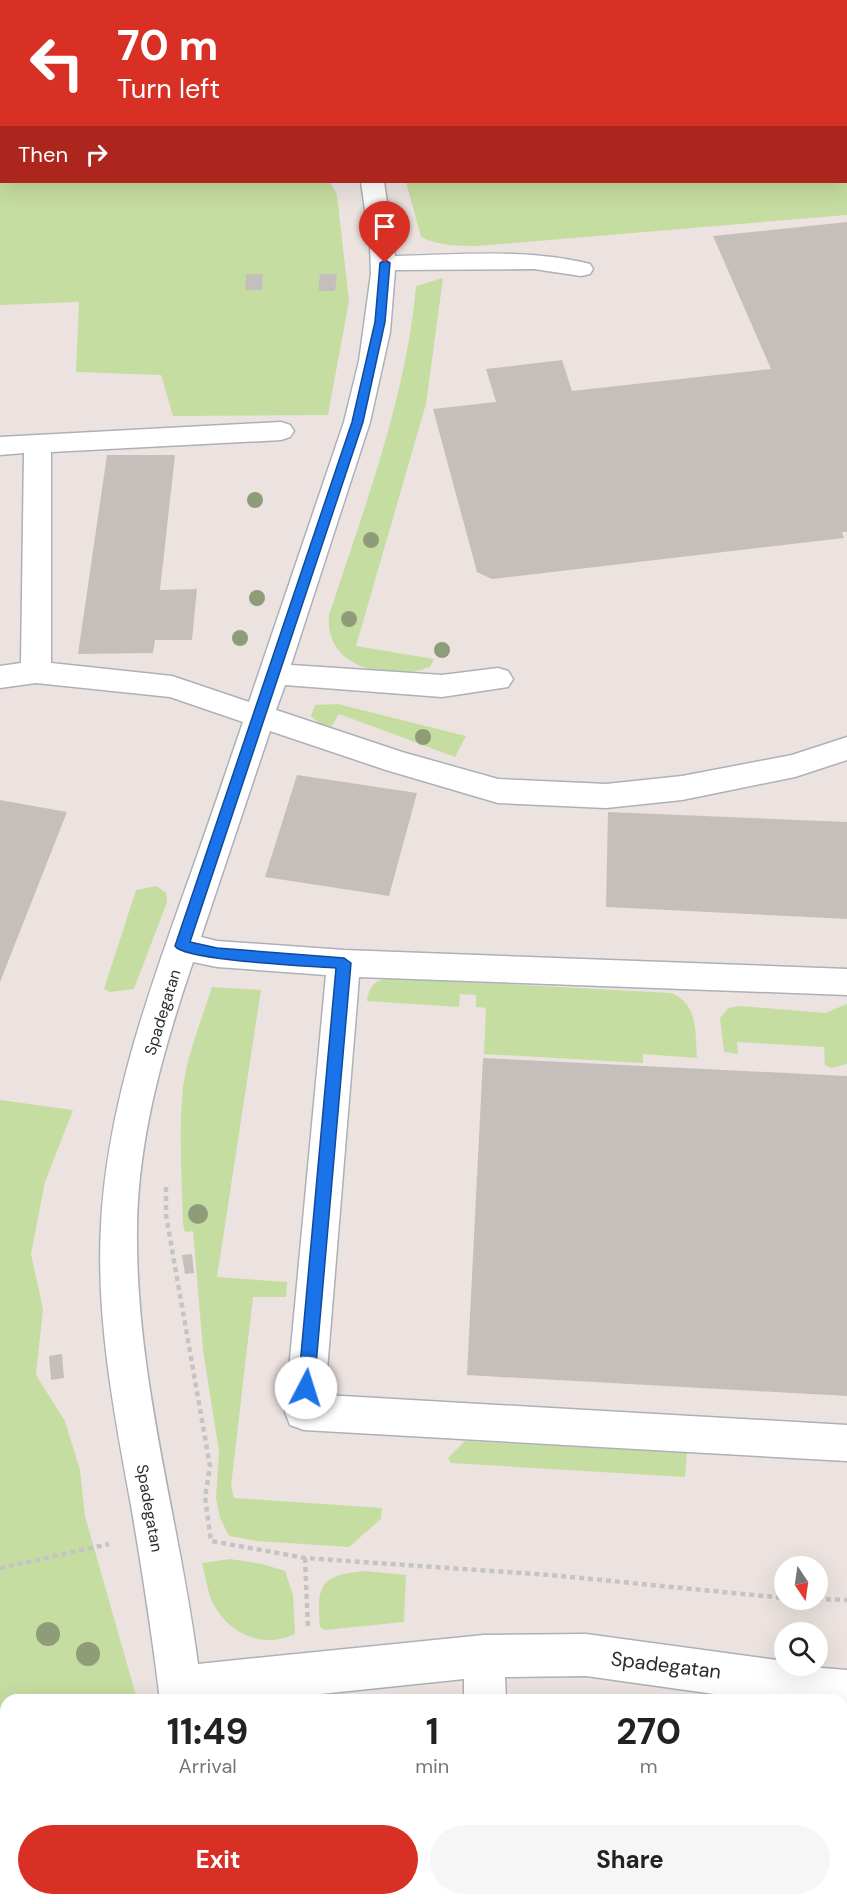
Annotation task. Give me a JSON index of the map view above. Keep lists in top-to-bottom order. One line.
{"streets":{"street":["Spadegatan"]},"north":"bottom","page":{"turn":["70 m","Turn left"],"then":"Then","eta":["11:49","Arrival","1","min","270","m"],"buttons":["Exit","Share"]}}
